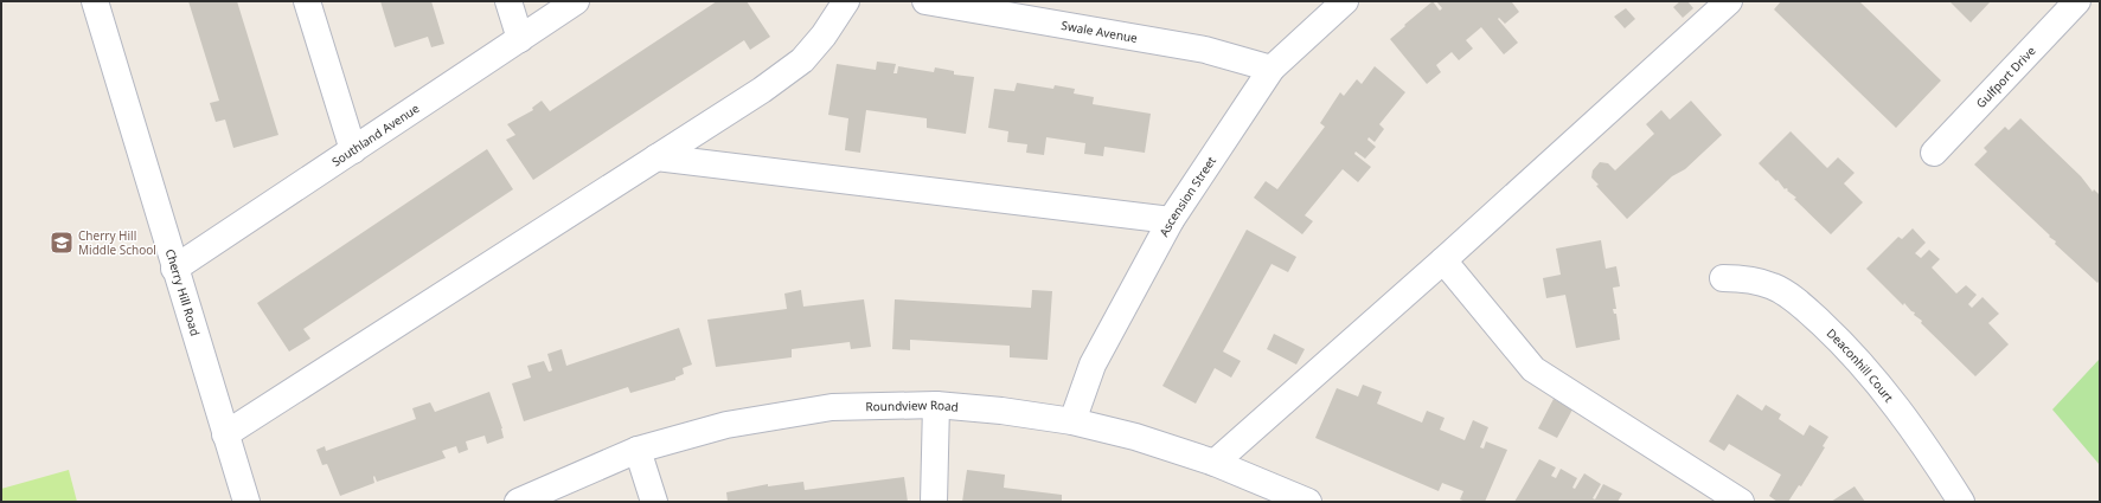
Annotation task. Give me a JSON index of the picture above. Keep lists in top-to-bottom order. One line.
{"streets":{"street":["Swale Avenue","Gulfport Drive","Southland Avenue","Ascension Street","Cherry Hill Road","Deaconhill Court","Roundview Road"]},"crossings":[["Swale Avenue","Ascension Street"],["Southland Avenue","Cherry Hill Road"],["Ascension Street","Roundview Road"]],"places":{"school or university":["Cherry Hill Middle School"]}}
